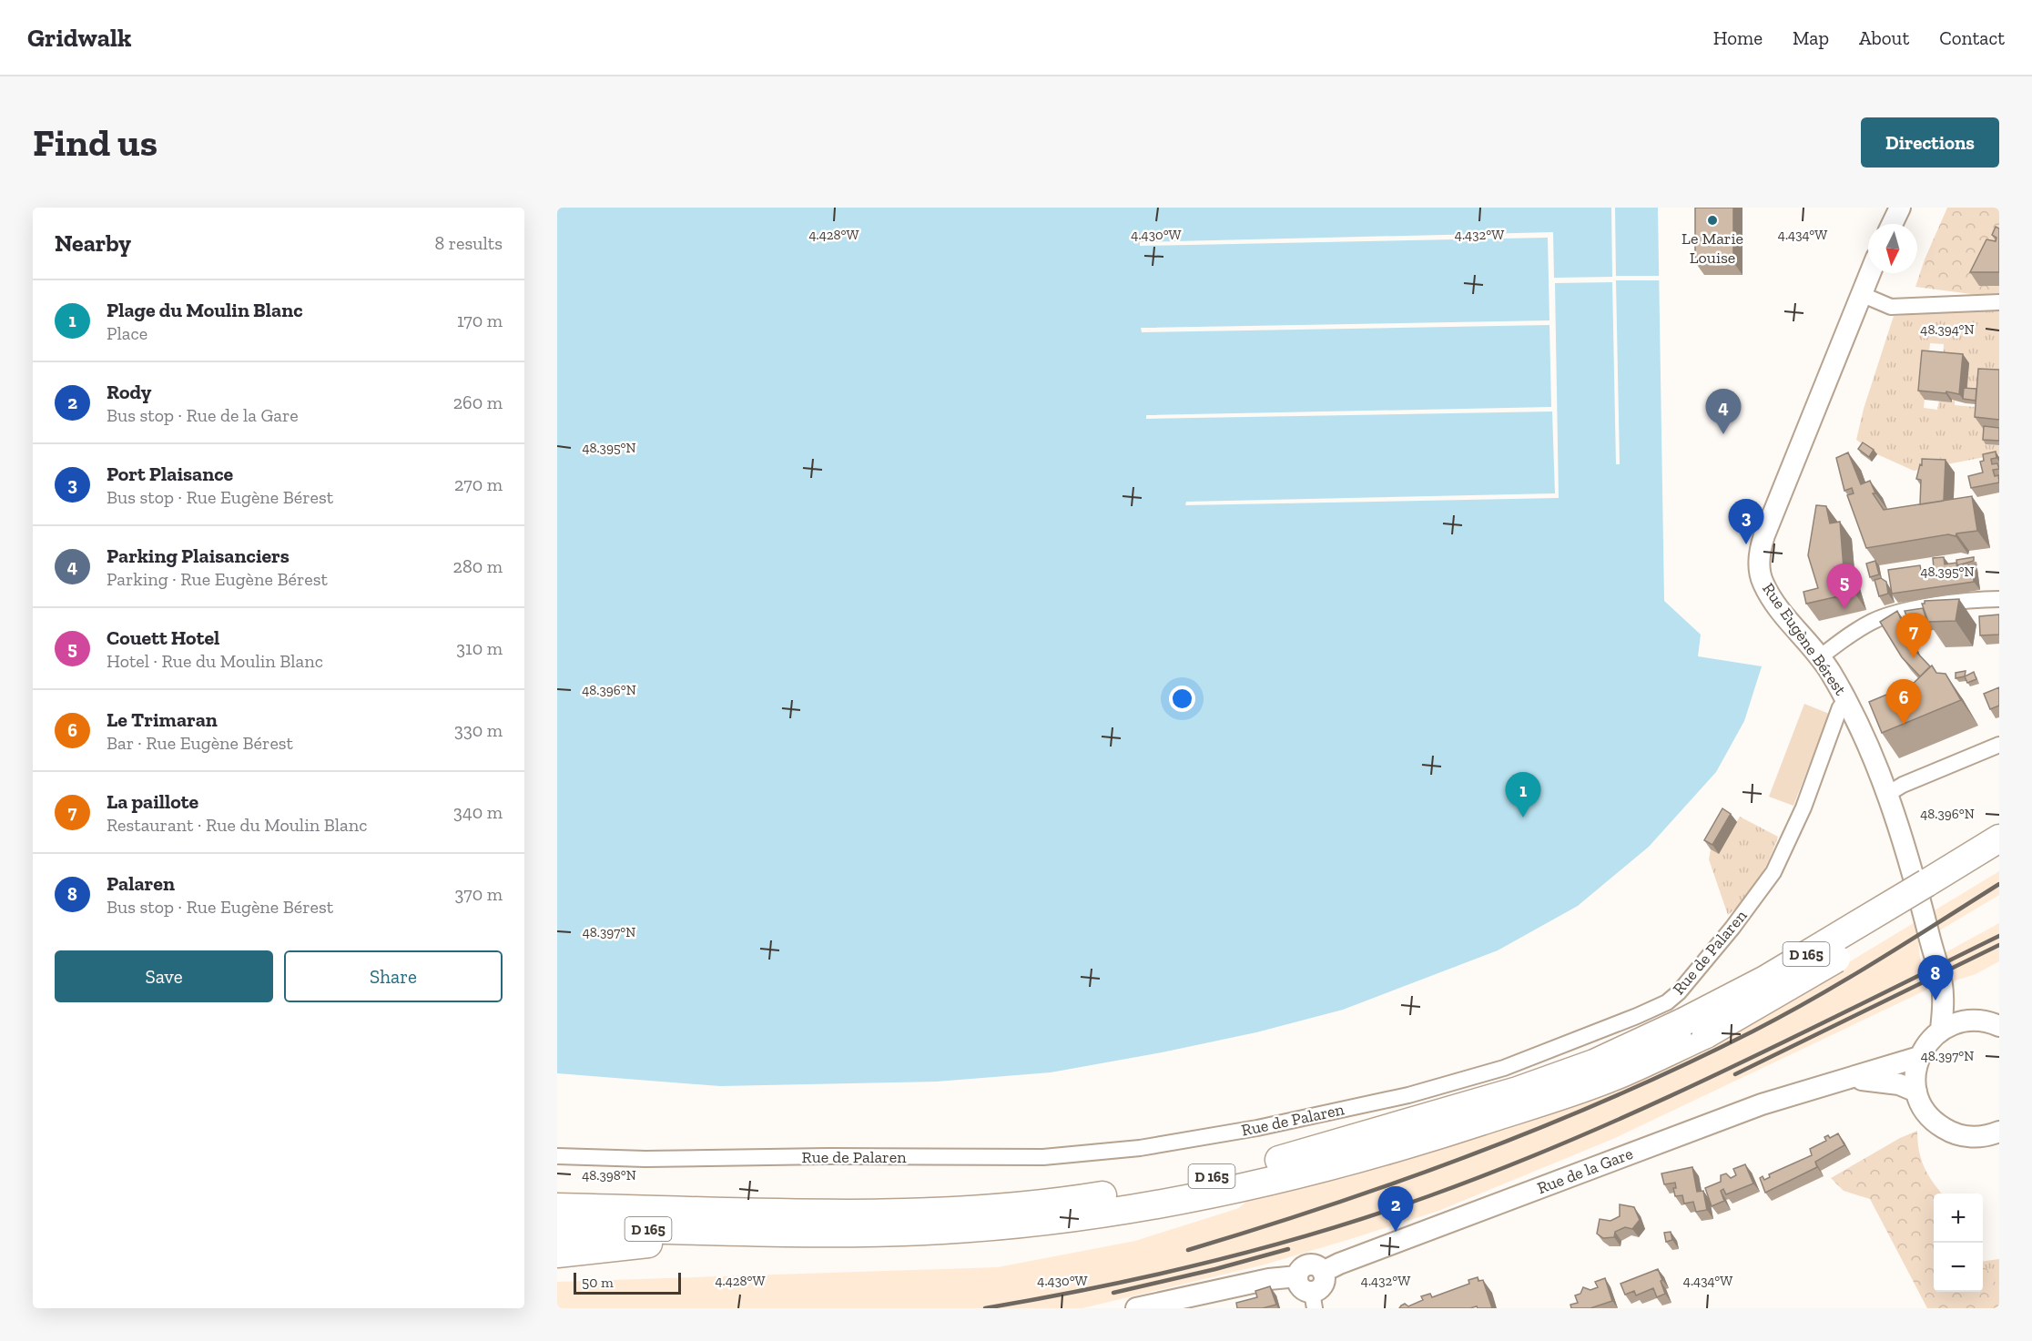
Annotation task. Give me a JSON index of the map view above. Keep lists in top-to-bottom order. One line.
{"streets":{"highway":["D 165"],"main road":["Rue Eugène Bérest","Rue de la Gare"],"street":["Rue de Palaren"]},"places":["Le Marie Louise"],"scale_bar":"50 m","north":"bottom","page":{"header":"Gridwalk","nav":["Home","Map","About","Contact"],"buttons":["Directions",["Save","Share"]],"title":"Find us","heading":["Nearby","8 results"],"list":[{"mark":"1","name":"Plage du Moulin Blanc","note":"Place","value":"170 m"},{"mark":"2","name":"Rody","note":"Bus stop · Rue de la Gare","value":"260 m"},{"mark":"3","name":"Port Plaisance","note":"Bus stop · Rue Eugène Bérest","value":"270 m"},{"mark":"4","name":"Parking Plaisanciers","note":"Parking · Rue Eugène Bérest","value":"280 m"},{"mark":"5","name":"Couett Hotel","note":"Hotel · Rue du Moulin Blanc","value":"310 m"},{"mark":"6","name":"Le Trimaran","note":"Bar · Rue Eugène Bérest","value":"330 m"},{"mark":"7","name":"La paillote","note":"Restaurant · Rue du Moulin Blanc","value":"340 m"},{"mark":"8","name":"Palaren","note":"Bus stop · Rue Eugène Bérest","value":"370 m"}],"pins":["4","3","5","7","6","1","8","2"],"map_buttons":["+","−"],"scale":"50 m"},"coordinates":["4.428°W","4.430°W","4.432°W","4.434°W","48.394°N","48.395°N","48.396°N","48.397°N","48.398°N"]}
